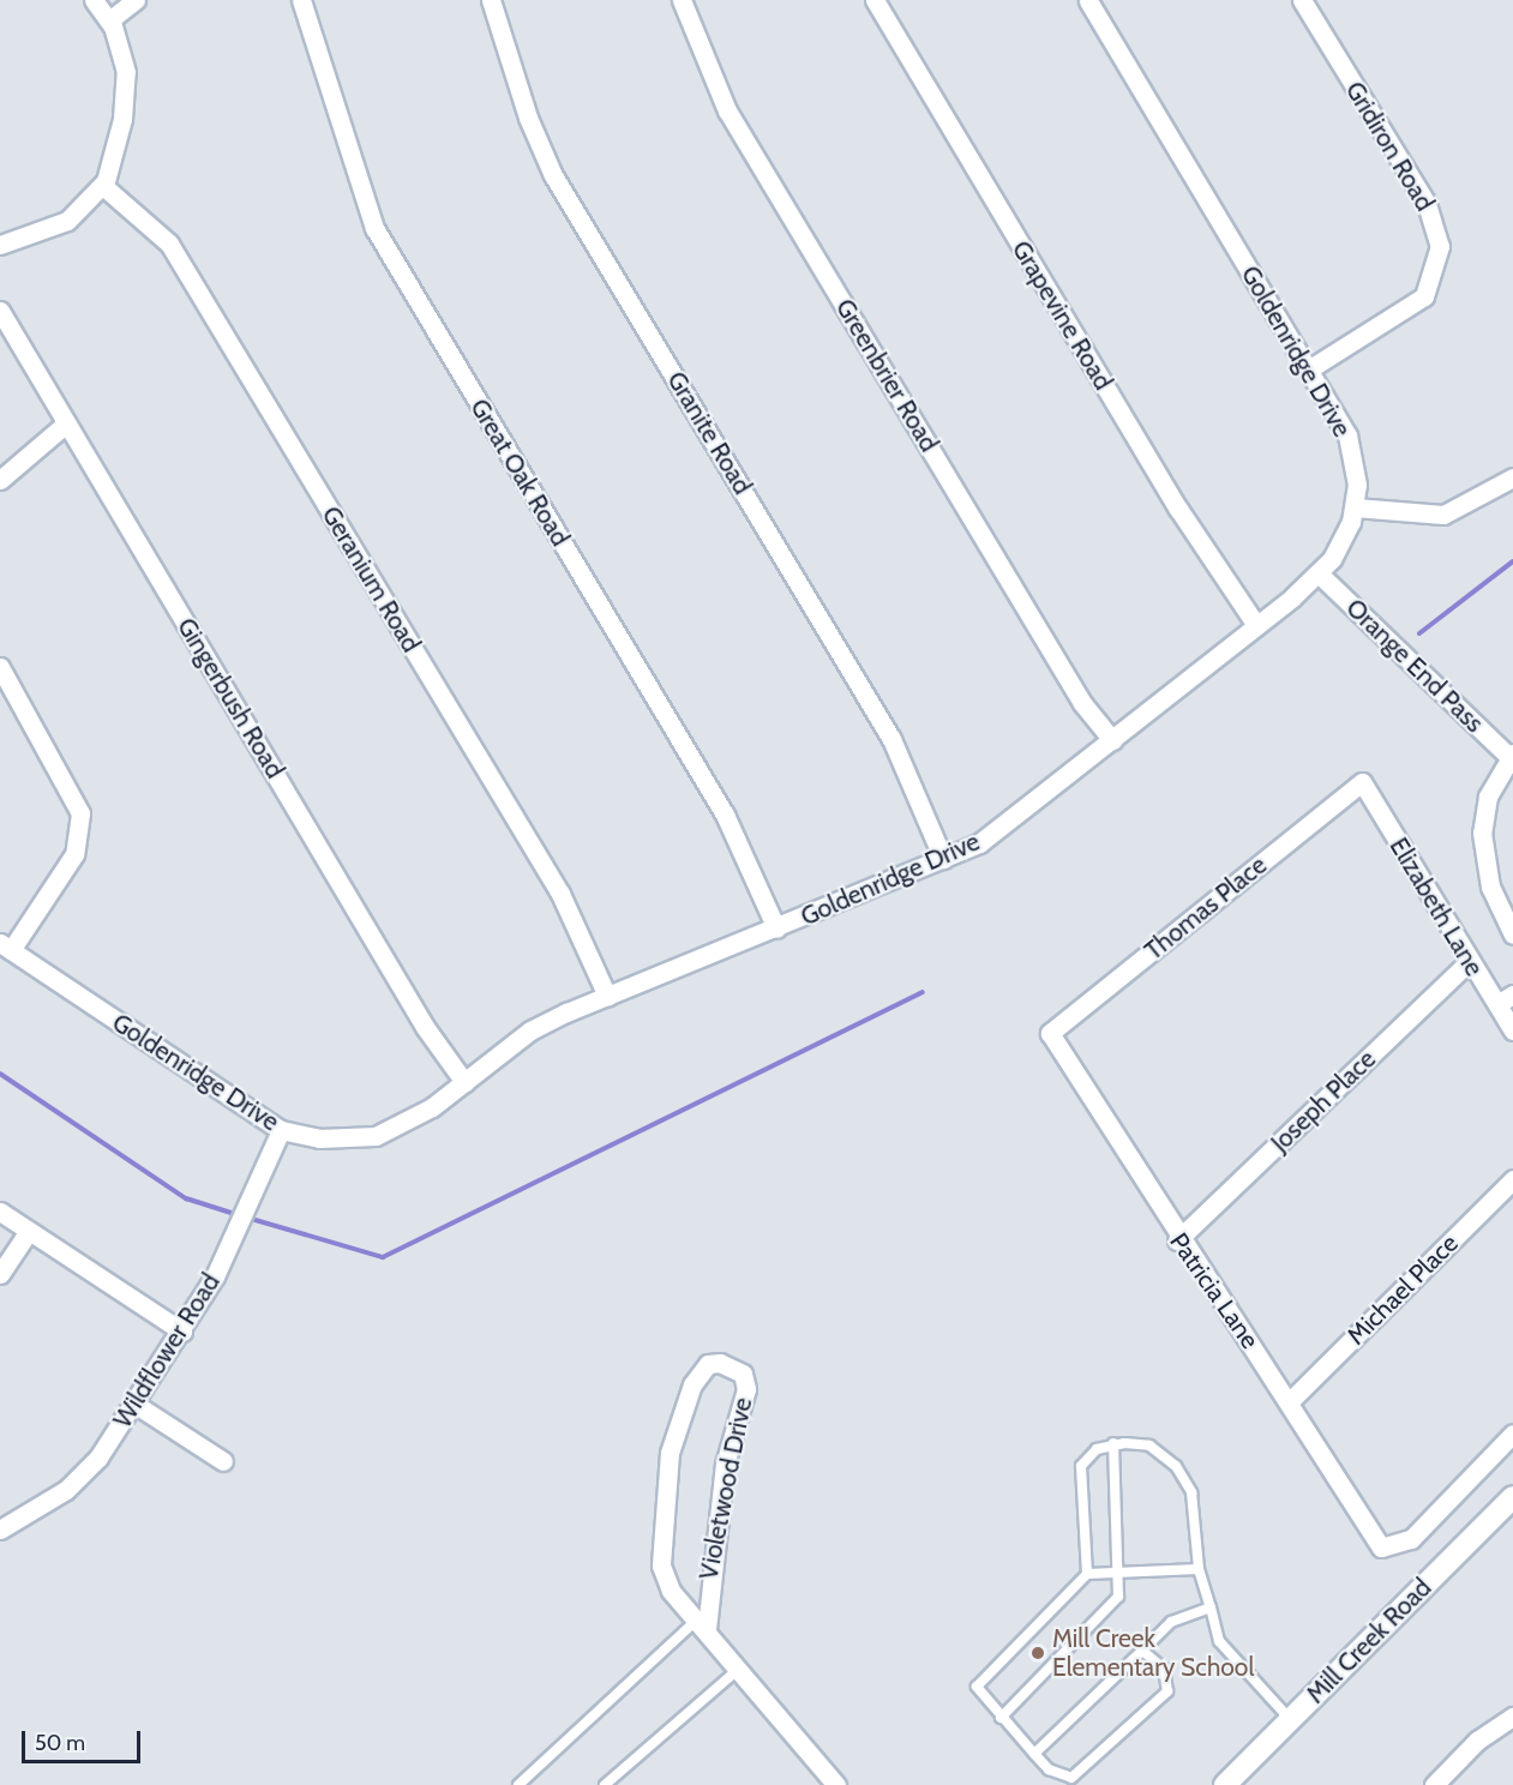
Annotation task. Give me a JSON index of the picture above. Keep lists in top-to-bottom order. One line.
{"streets":{"main road":["Mill Creek Road"],"street":["Gridiron Road","Grapevine Road","Goldenridge Drive","Greenbrier Road","Granite Road","Great Oak Road","Geranium Road","Orange End Pass","Gingerbush Road","Elizabeth Lane","Thomas Place","Joseph Place","Michael Place","Patricia Lane","Wildflower Road","Violetwood Drive"]},"crossings":[["Gridiron Road","Goldenridge Drive"],["Grapevine Road","Goldenridge Drive"],["Goldenridge Drive","Greenbrier Road"],["Goldenridge Drive","Granite Road"],["Goldenridge Drive","Great Oak Road"],["Goldenridge Drive","Geranium Road"],["Goldenridge Drive","Orange End Pass"],["Goldenridge Drive","Gingerbush Road"],["Goldenridge Drive","Wildflower Road"],["Elizabeth Lane","Thomas Place"],["Elizabeth Lane","Joseph Place"],["Thomas Place","Patricia Lane"],["Joseph Place","Patricia Lane"],["Michael Place","Patricia Lane"]],"places":["Mill Creek Elementary School"],"scale_bar":"50 m"}
